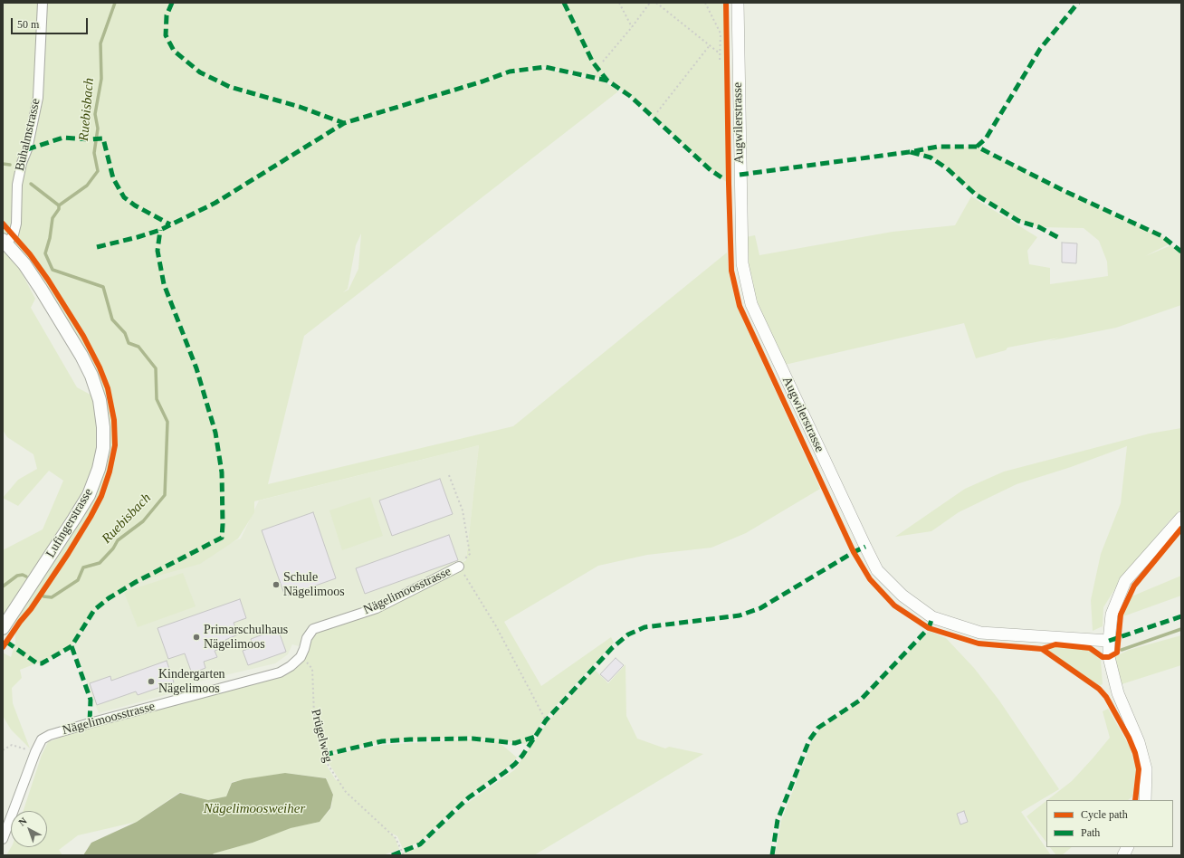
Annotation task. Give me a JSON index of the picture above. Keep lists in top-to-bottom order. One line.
{"streets":{"main road":["Lufingerstrasse"],"street":["Augwilerstrasse","Buhalmstrasse","Nägelimoosstrasse"],"path":["Prügelweg"]},"crossings":[["Buhalmstrasse","Lufingerstrasse"],["Nägelimoosstrasse","Prügelweg"]],"water":["Ruebisbach","Nägelimoosweiher"],"places":["Schule Nägelimoos","Primarschulhaus Nägelimoos","Kindergarten Nägelimoos"],"legend":["Cycle path","Path"],"scale_bar":"50 m","north":"top left"}
